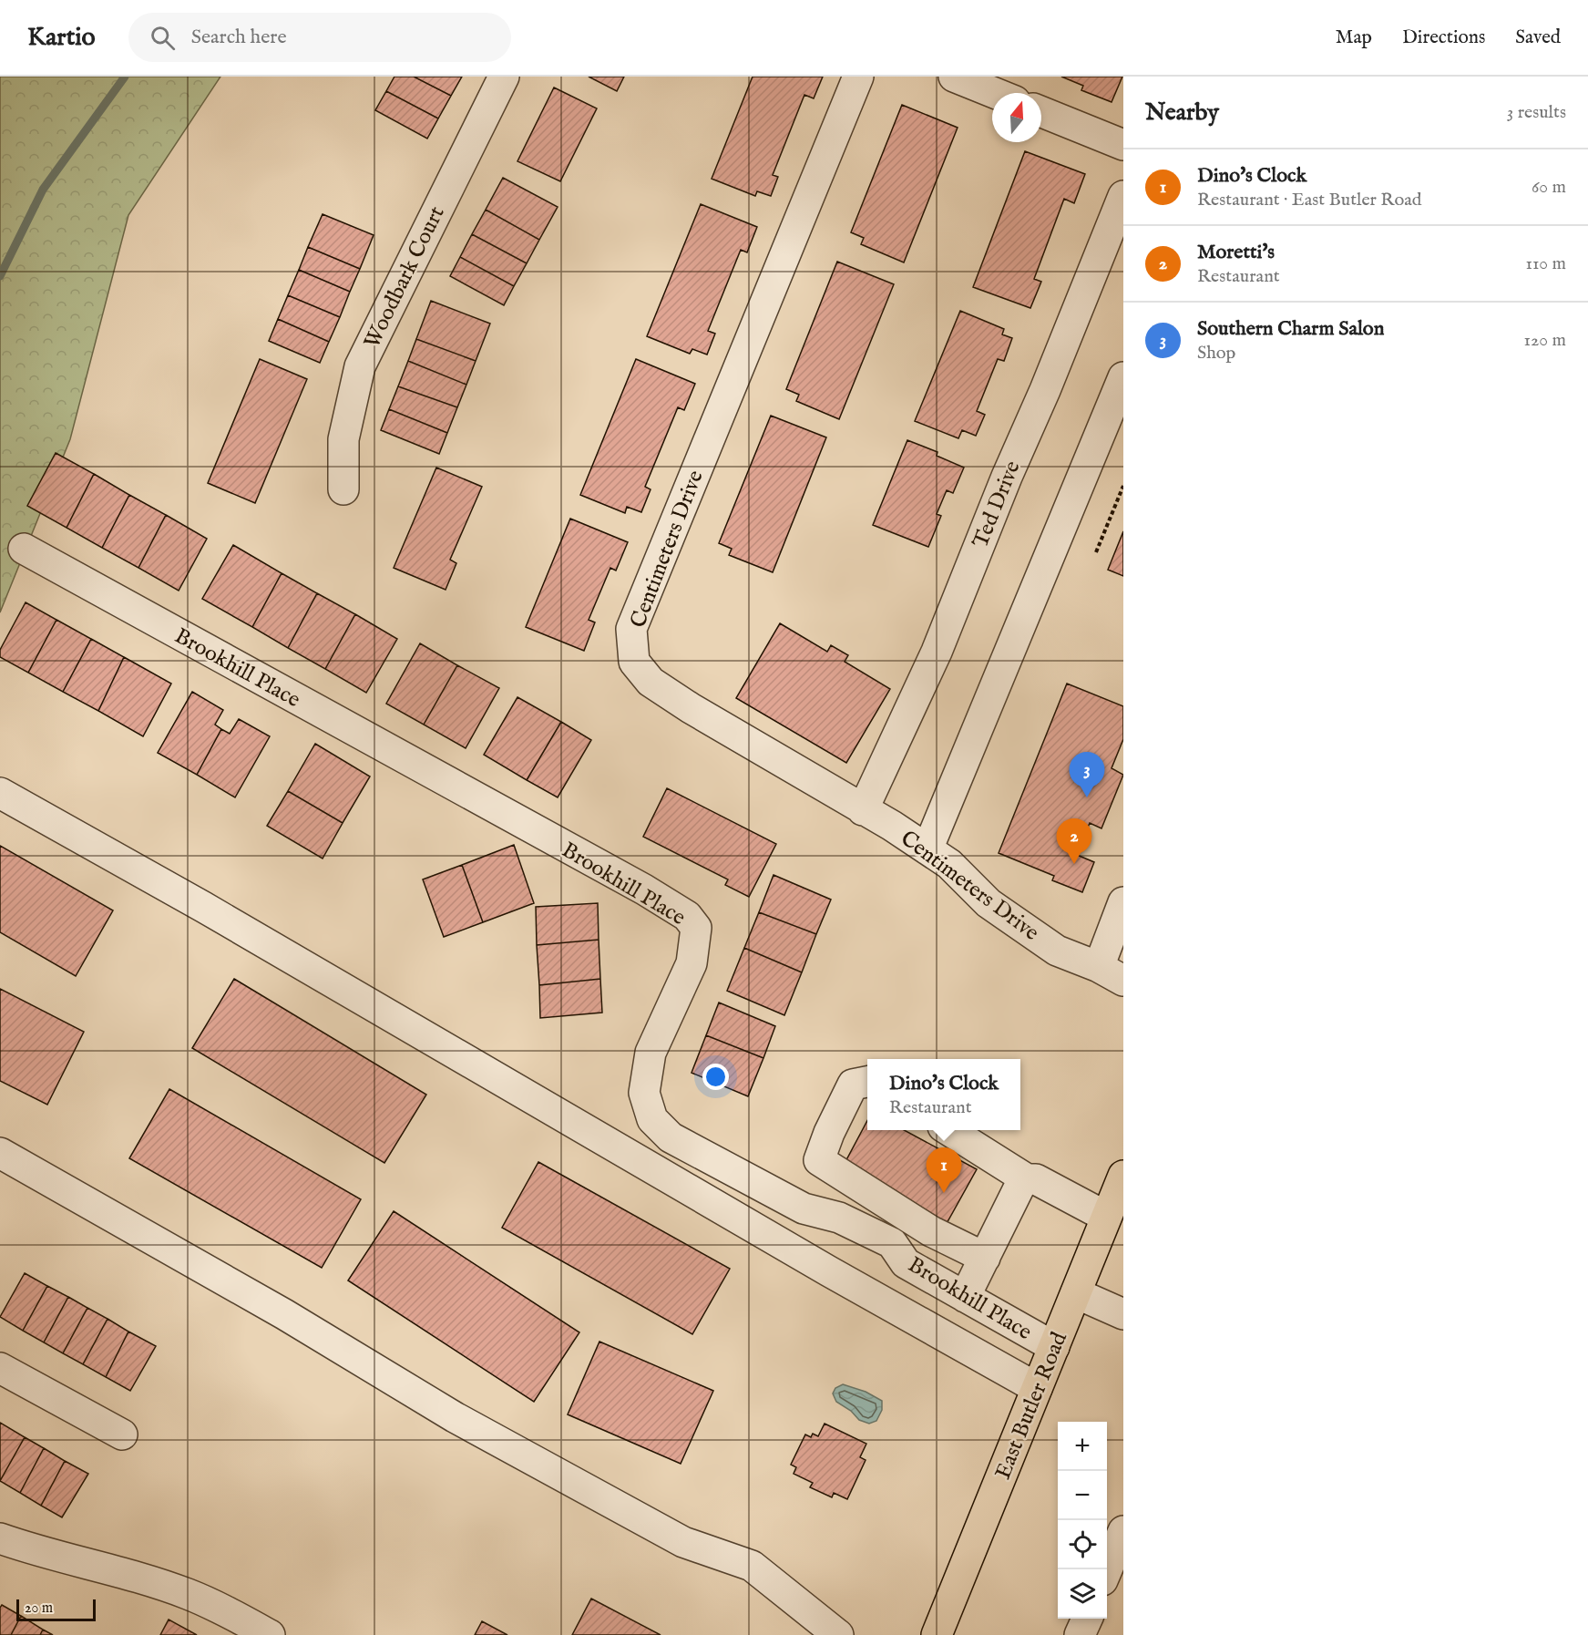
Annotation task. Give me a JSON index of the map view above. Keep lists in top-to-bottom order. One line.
{"streets":{"main road":["East Butler Road"],"street":["Woodbark Court","Ted Drive","Centimeters Drive","Brookhill Place"]},"crossings":[["Ted Drive","Centimeters Drive"],["Brookhill Place","East Butler Road"]],"scale_bar":"20 m","north":"top","page":{"header":"Kartio","search":"Search here","nav":["Map","Directions","Saved"],"heading":["Nearby","3 results"],"list":[{"mark":"1","name":"Dino's Clock","note":"Restaurant · East Butler Road","value":"60 m"},{"mark":"2","name":"Moretti's","note":"Restaurant","value":"110 m"},{"mark":"3","name":"Southern Charm Salon","note":"Shop","value":"120 m"}],"pins":["3","2","1"],"popup":["Dino's Clock","Restaurant"],"map_buttons":["+","−"],"scale":"20 m"}}
